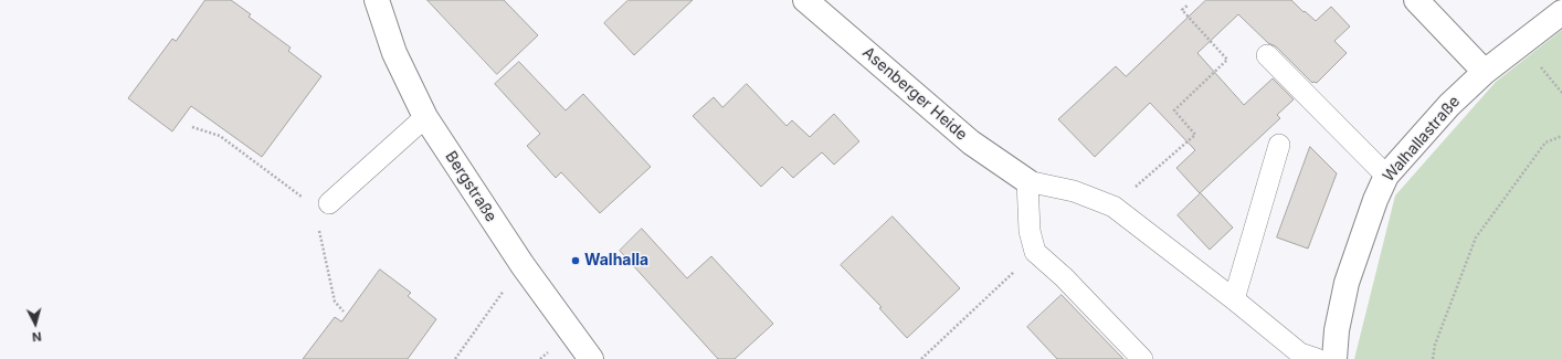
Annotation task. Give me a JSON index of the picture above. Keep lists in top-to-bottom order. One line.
{"streets":{"street":["Asenberger Heide","Walhallastraße","Bergstraße"]},"places":["Walhalla"],"north":"bottom"}
